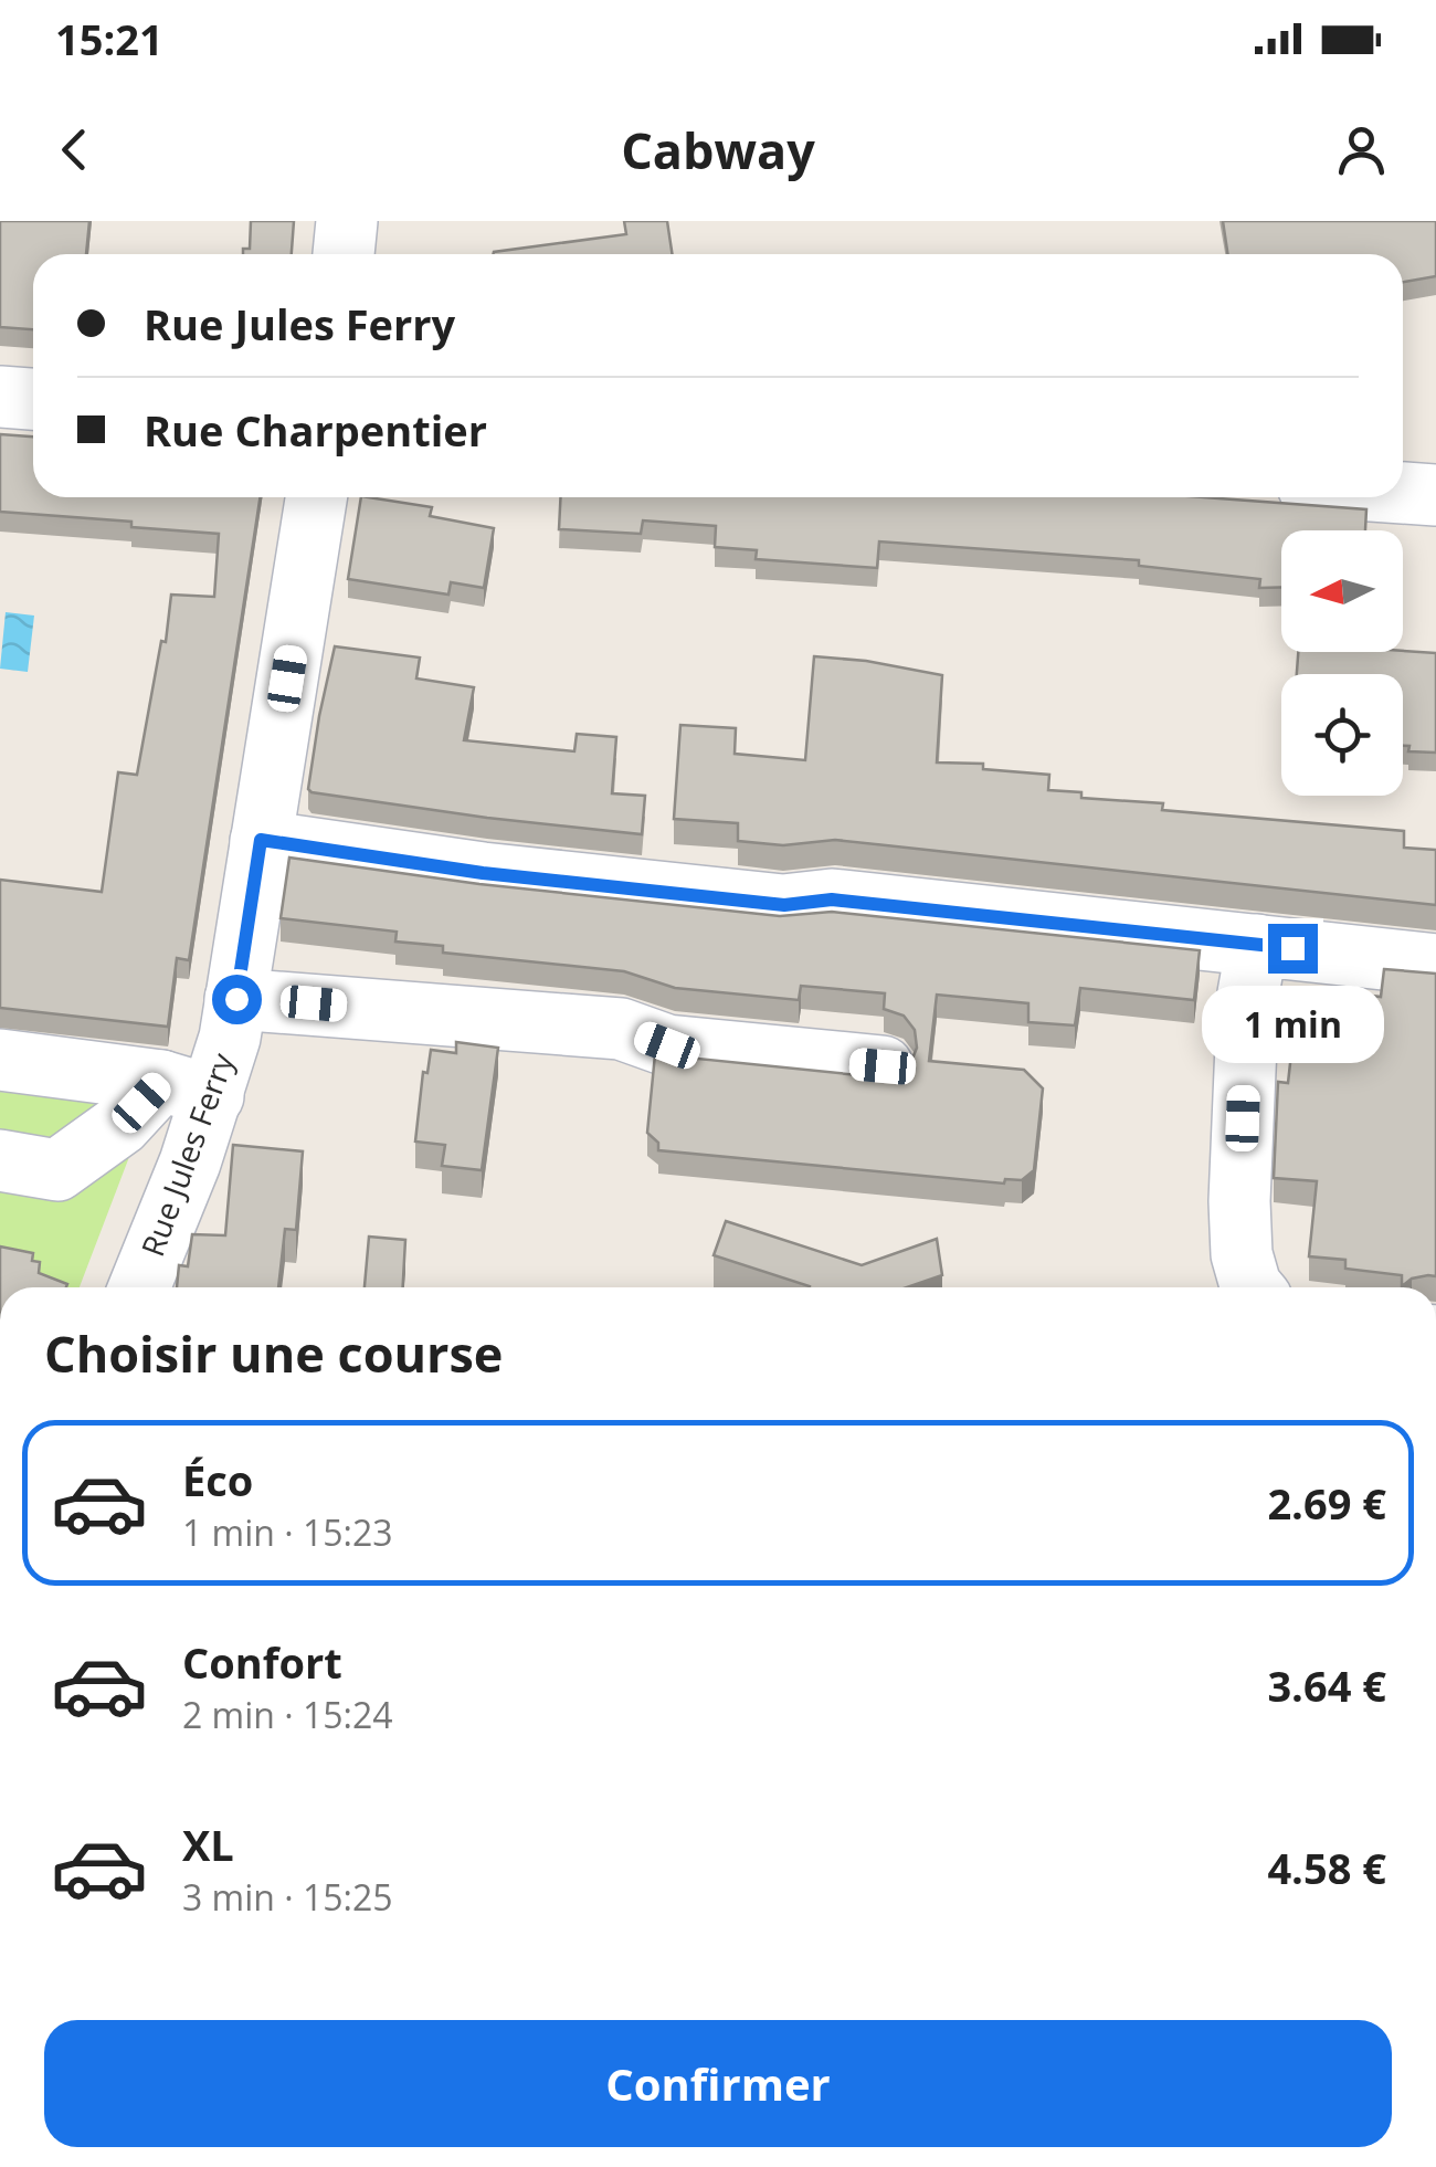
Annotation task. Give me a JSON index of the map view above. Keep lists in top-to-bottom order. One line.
{"streets":{"street":["Rue Jules Ferry"]},"north":"left","page":{"status":"15:21","header":"Cabway","banner":["Rue Jules Ferry","Rue Charpentier"],"bubble":"1 min","heading":"Choisir une course","list":[{"name":"Éco","note":"1 min · 15:23","value":"2.69 €"},{"name":"Confort","note":"2 min · 15:24","value":"3.64 €"},{"name":"XL","note":"3 min · 15:25","value":"4.58 €"}],"buttons":"Confirmer"}}
